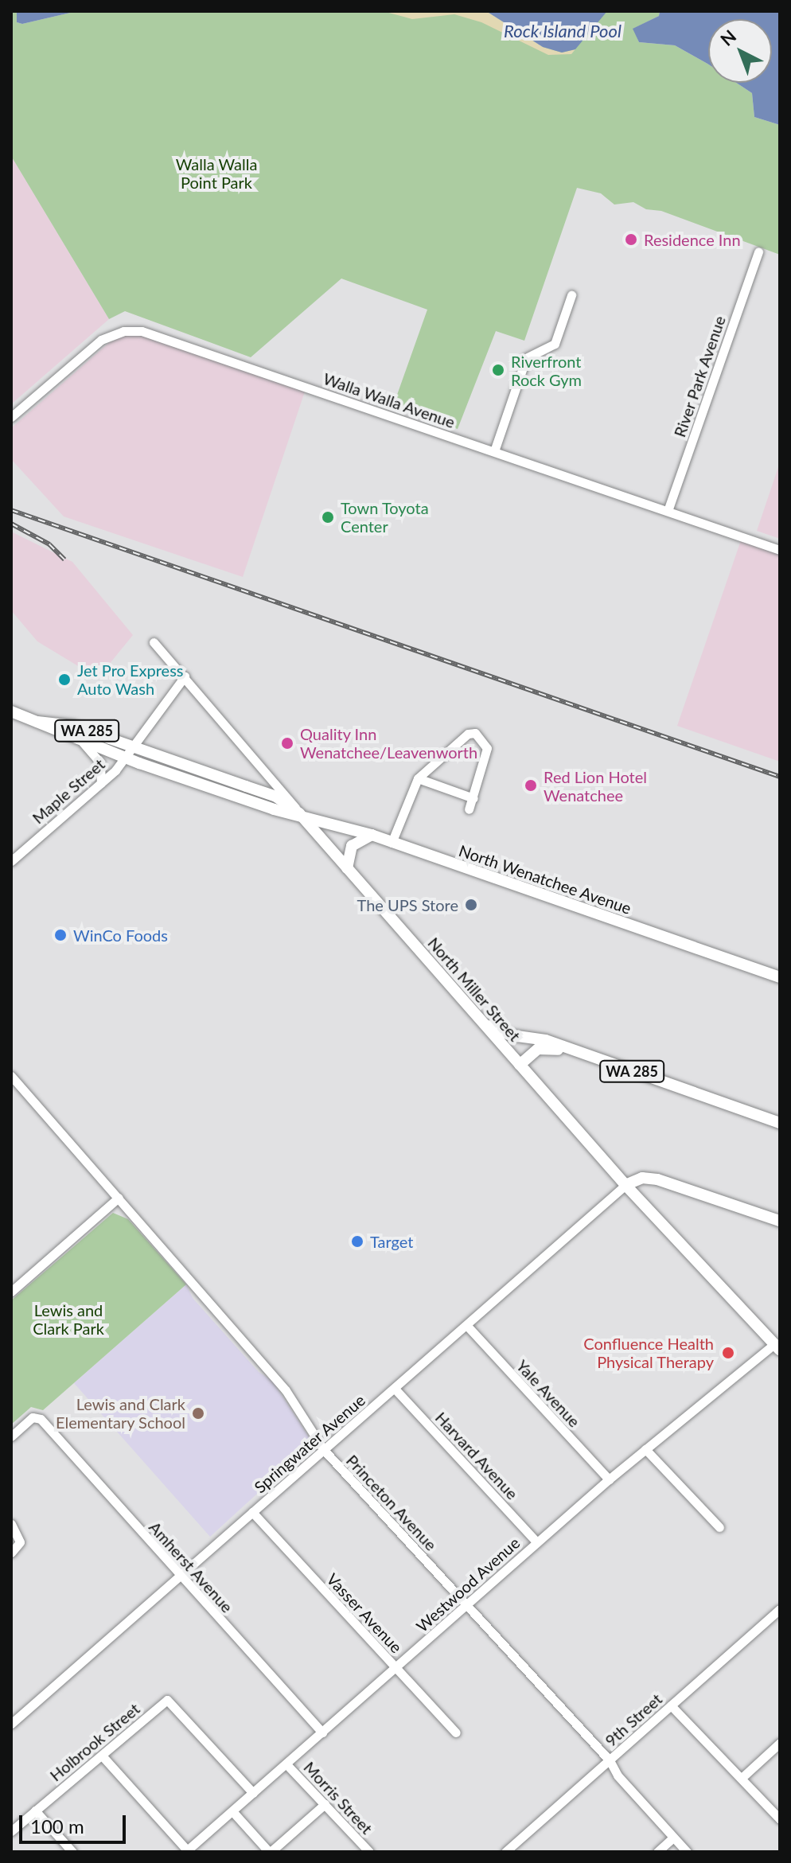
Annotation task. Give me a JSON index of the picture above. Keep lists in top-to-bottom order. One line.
{"streets":{"main road":["WA 285","North Wenatchee Avenue","North Miller Street"],"street":["River Park Avenue","Walla Walla Avenue","Maple Street","Yale Avenue","Springwater Avenue","Harvard Avenue","Princeton Avenue","Amherst Avenue","Westwood Avenue","Vasser Avenue","9th Street","Holbrook Street","Morris Street"]},"crossings":[["River Park Avenue","Walla Walla Avenue"],["WA 285","Maple Street"],["WA 285","North Wenatchee Avenue"],["WA 285","North Miller Street"],["Maple Street","North Wenatchee Avenue"],["Maple Street","North Miller Street"],["North Wenatchee Avenue","North Miller Street"],["North Miller Street","Springwater Avenue"],["North Miller Street","Westwood Avenue"],["Yale Avenue","Springwater Avenue"],["Yale Avenue","Westwood Avenue"],["Springwater Avenue","Harvard Avenue"],["Springwater Avenue","Princeton Avenue"],["Springwater Avenue","Amherst Avenue"],["Springwater Avenue","Vasser Avenue"],["Harvard Avenue","Westwood Avenue"],["Princeton Avenue","Westwood Avenue"],["Princeton Avenue","9th Street"],["Amherst Avenue","Westwood Avenue"],["Westwood Avenue","Vasser Avenue"],["Westwood Avenue","Holbrook Street"],["Westwood Avenue","Morris Street"]],"water":["Rock Island Pool"],"parks":["Walla Walla Point Park","Lewis and Clark Park"],"places":["Residence Inn","Riverfront Rock Gym","Town Toyota Center","Jet Pro Express Auto Wash","Quality Inn Wenatchee/Leavenworth","Red Lion Hotel Wenatchee","The UPS Store","WinCo Foods","Target","Confluence Health Physical Therapy","Lewis and Clark Elementary School"],"scale_bar":"100 m","north":"top left"}
